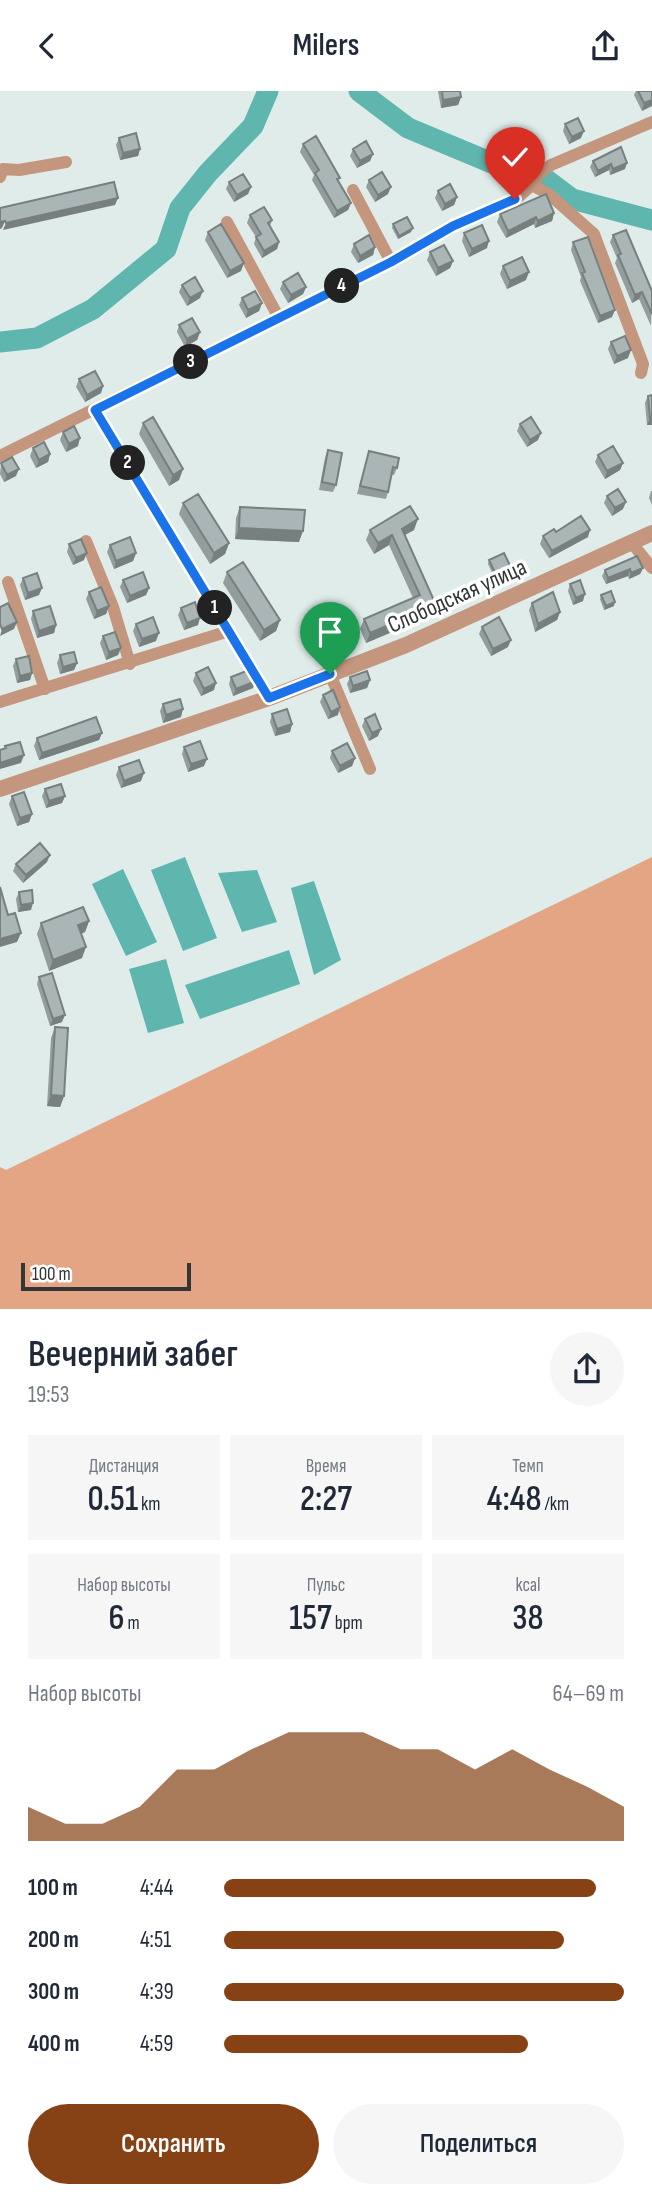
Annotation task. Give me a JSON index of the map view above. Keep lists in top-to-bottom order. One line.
{"streets":{"street":["Слободская улица"]},"scale_bar":"100 m","page":{"header":"Milers","pins":["4","3","2","1"],"scale":"100 m","heading":["Вечерний забег","19:53"],"stats":[["Дистанция","0.51 km"],["Время","2:27"],["Темп","4:48 /km"],["Набор высоты","6 m"],["Пульс","157 bpm"],["kcal","38"]],"chart":["Набор высоты","64–69 m"],"list":[{"name":"100 m","note":"4:44"},{"name":"200 m","note":"4:51"},{"name":"300 m","note":"4:39"},{"name":"400 m","note":"4:59"}],"buttons":["Сохранить","Поделиться"]}}
